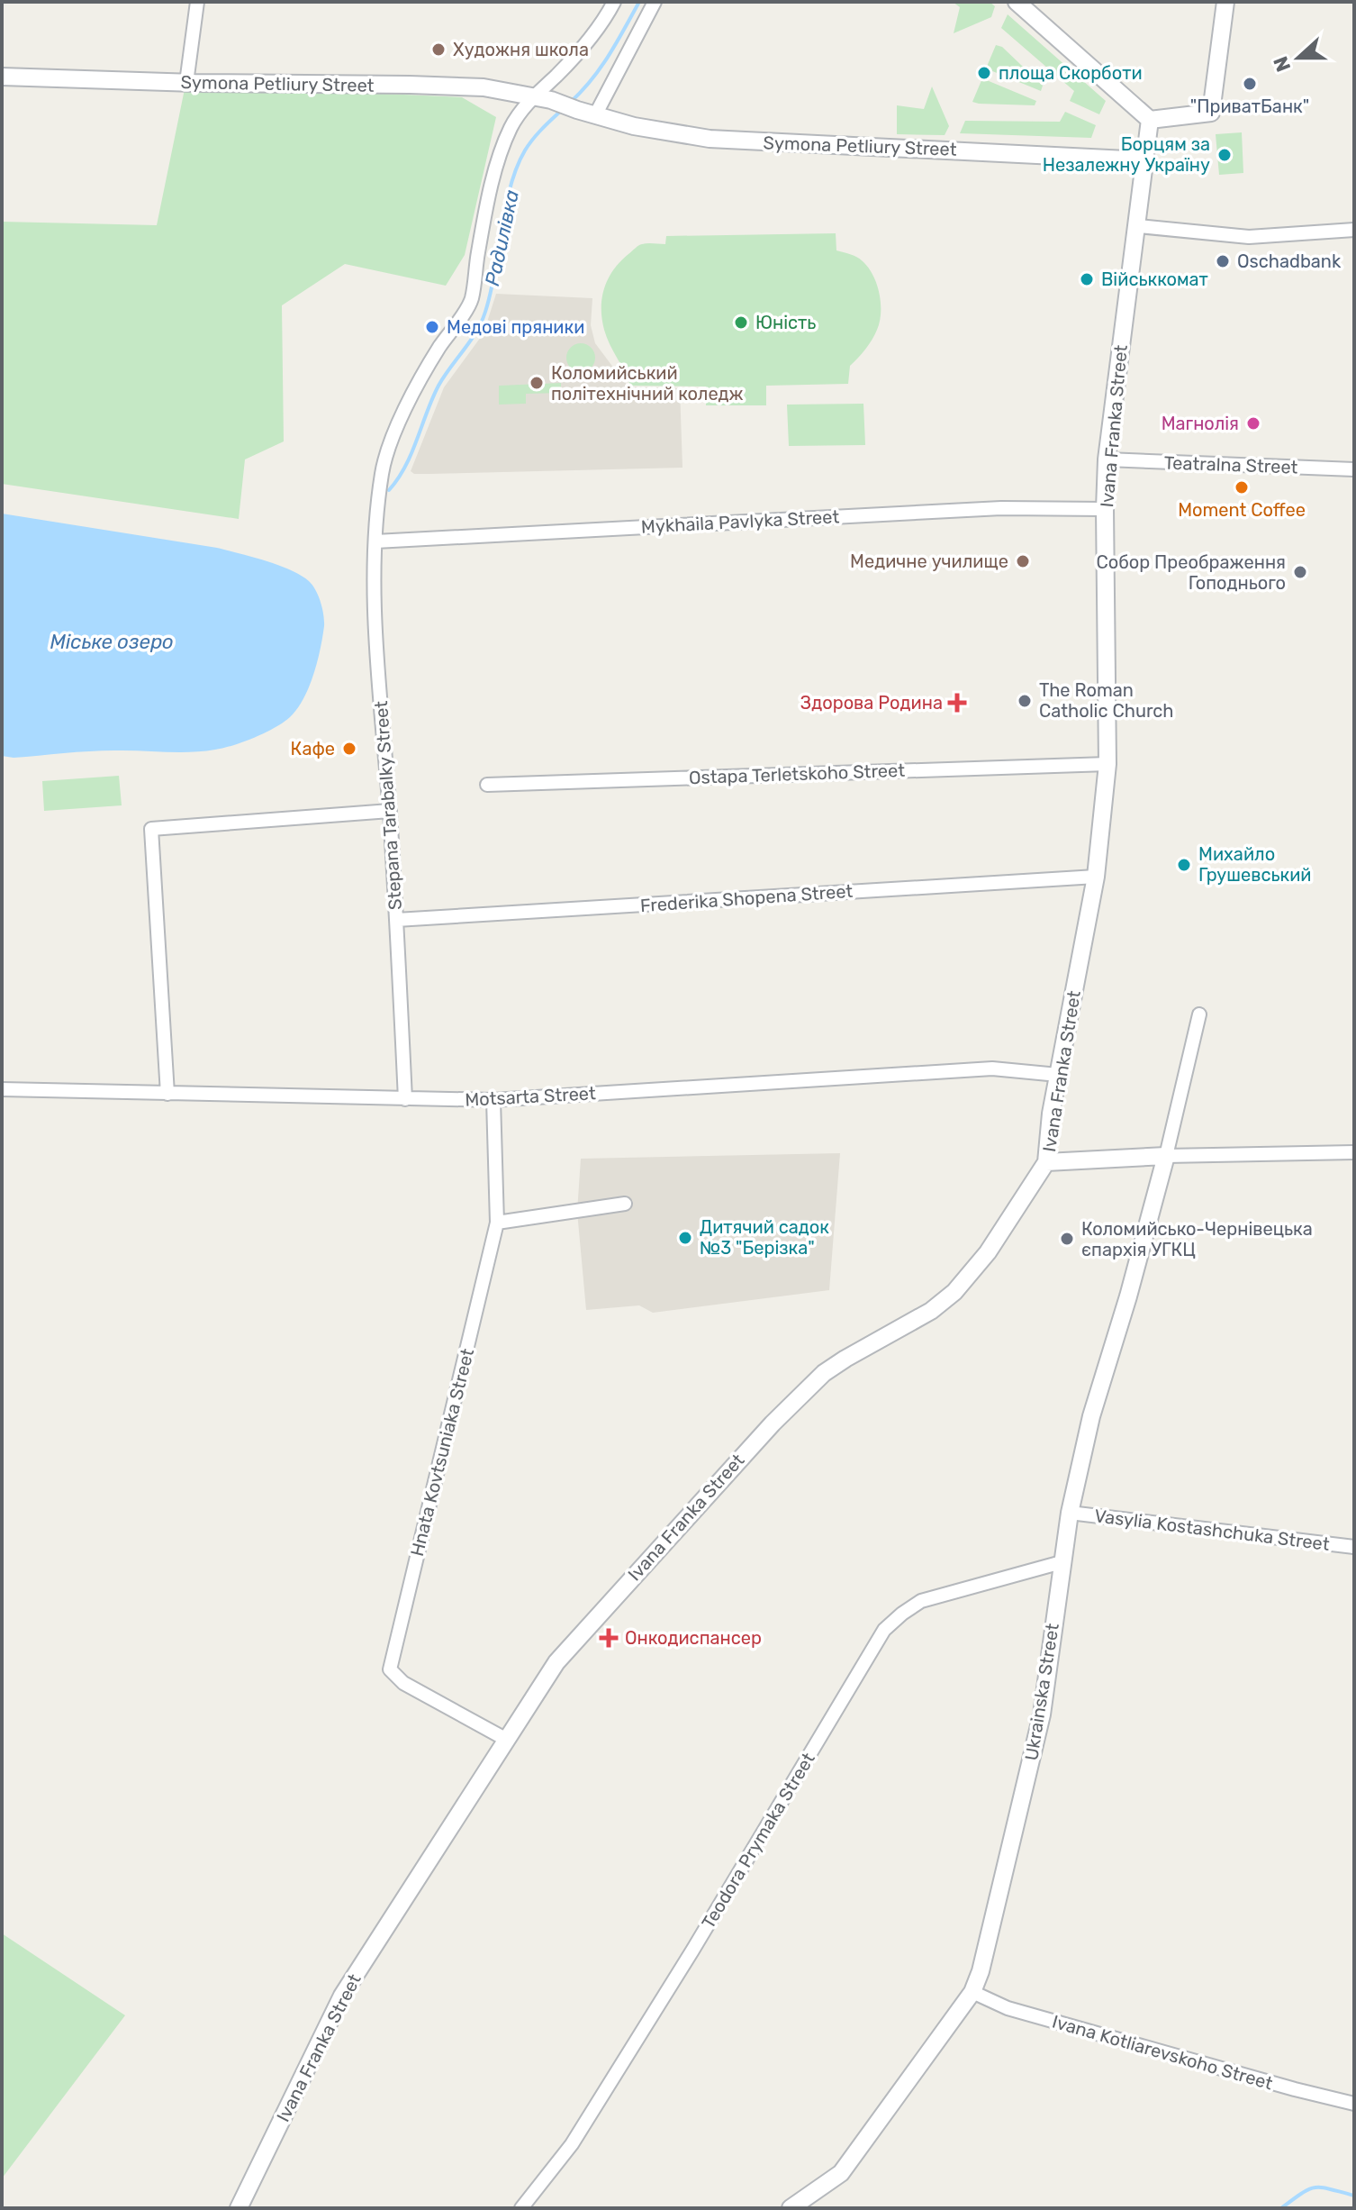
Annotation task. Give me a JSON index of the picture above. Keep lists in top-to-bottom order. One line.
{"streets":{"street":["Symona Petliury Street","Ivana Franka Street","Teatralna Street","Mykhaila Pavlyka Street","Ostapa Terletskoho Street","Stepana Tarabalky Street","Frederika Shopena Street","Motsarta Street","Hnata Kovtsuniaka Street","Vasylia Kostashchuka Street","Ukrainska Street","Teodora Prymaka Street","Ivana Kotliarevskoho Street"]},"crossings":[["Symona Petliury Street","Ivana Franka Street"],["Symona Petliury Street","Stepana Tarabalky Street"],["Ivana Franka Street","Teatralna Street"],["Ivana Franka Street","Mykhaila Pavlyka Street"],["Ivana Franka Street","Ostapa Terletskoho Street"],["Ivana Franka Street","Frederika Shopena Street"],["Ivana Franka Street","Motsarta Street"],["Ivana Franka Street","Hnata Kovtsuniaka Street"],["Mykhaila Pavlyka Street","Stepana Tarabalky Street"],["Stepana Tarabalky Street","Frederika Shopena Street"],["Stepana Tarabalky Street","Motsarta Street"],["Motsarta Street","Hnata Kovtsuniaka Street"],["Vasylia Kostashchuka Street","Ukrainska Street"],["Ukrainska Street","Teodora Prymaka Street"],["Ukrainska Street","Ivana Kotliarevskoho Street"]],"water":["Радилівка","Міське озеро"],"places":{"other":["Художня школа","площа Скорботи","\"ПриватБанк\"","Борцям за Незалежну Україну","Oschadbank","Військкомат","Юність","Медові пряники","Коломийський політехнічний коледж","Магнолія","Moment Coffee","Медичне училище","Собор Преображення Гоподнього","The Roman Catholic Church","Кафе","Михайло Грушевський","Дитячий садок №3 \"Берізка\"","Коломийсько-Чернівецька єпархія УГКЦ"],"health":["Здорова Родина","Онкодиспансер"]},"north":"left"}
